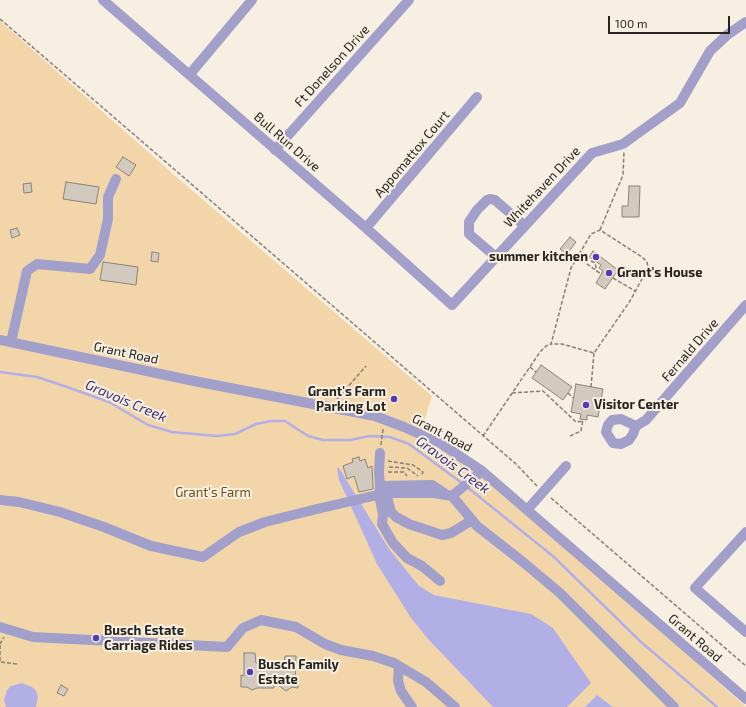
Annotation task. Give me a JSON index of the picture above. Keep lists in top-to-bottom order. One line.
{"streets":{"street":["Ft Donelson Drive","Bull Run Drive","Appomattox Court","Whitehaven Drive","Fernald Drive","Grant Road"]},"crossings":[["Ft Donelson Drive","Bull Run Drive"],["Bull Run Drive","Appomattox Court"],["Bull Run Drive","Whitehaven Drive"]],"water":["Gravois Creek"],"parks":["Grant's Farm"],"places":["summer kitchen","Grant's House","Grant's Farm Parking Lot","Visitor Center","Busch Estate Carriage Rides","Busch Family Estate"],"scale_bar":"100 m"}
